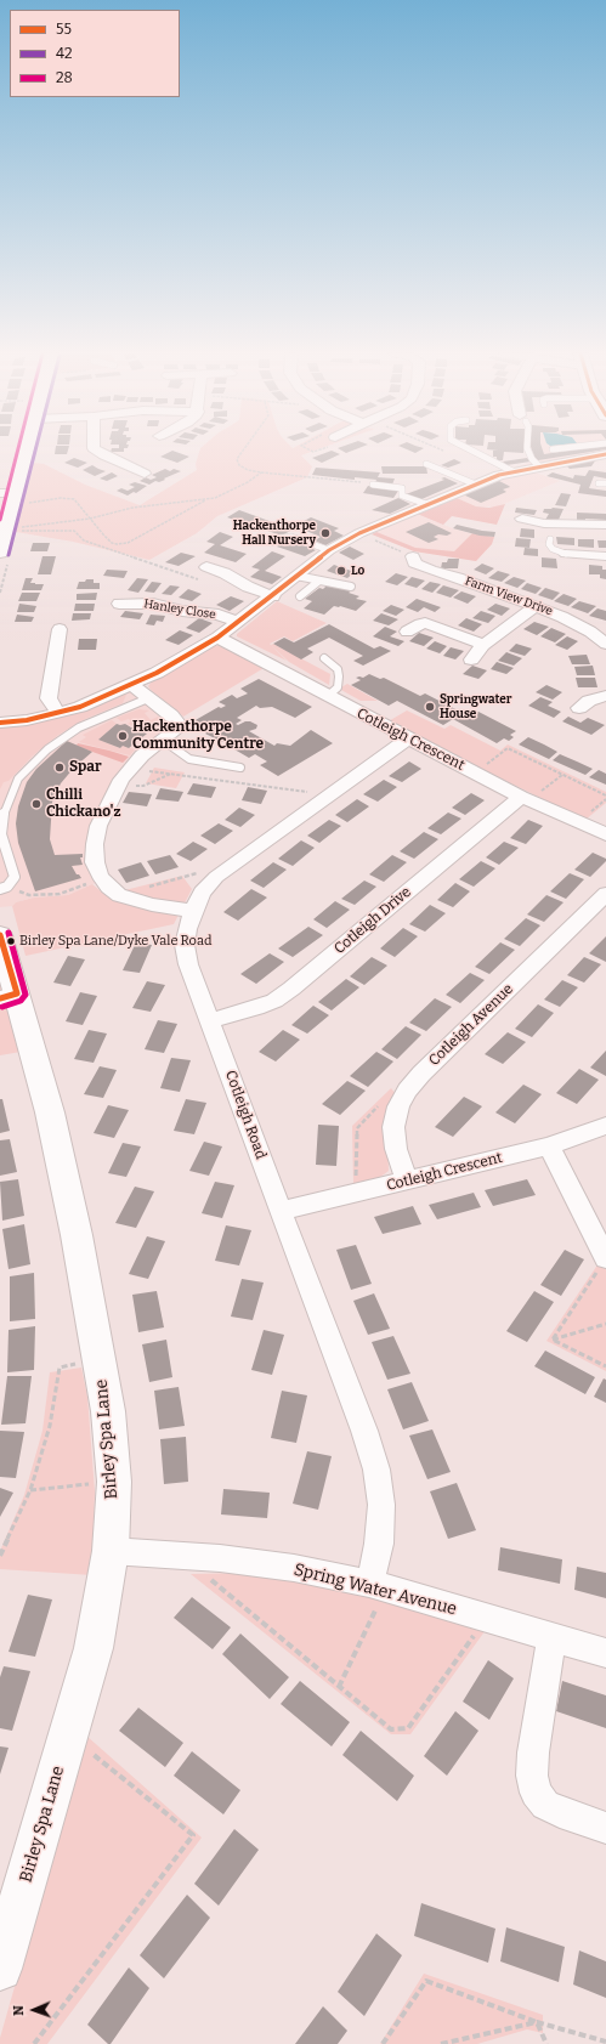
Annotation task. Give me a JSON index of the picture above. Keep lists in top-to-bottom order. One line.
{"streets":{"street":["Farm View Drive","Hanley Close","Cotleigh Crescent","Cotleigh Drive","Cotleigh Avenue","Cotleigh Road","Birley Spa Lane","Spring Water Avenue"]},"crossings":[["Cotleigh Crescent","Cotleigh Drive"],["Cotleigh Crescent","Cotleigh Avenue"],["Cotleigh Crescent","Cotleigh Road"],["Cotleigh Drive","Cotleigh Road"],["Cotleigh Road","Spring Water Avenue"],["Birley Spa Lane","Spring Water Avenue"]],"places":["Hackenthorpe Hall Nursery","Lo","Springwater House","Hackenthorpe Community Centre","Spar","Chilli Chickano'z","Birley Spa Lane/Dyke Vale Road"],"lines":["transit line 42","transit line 28","transit line 55"],"legend":["55","42","28"],"north":"left"}
